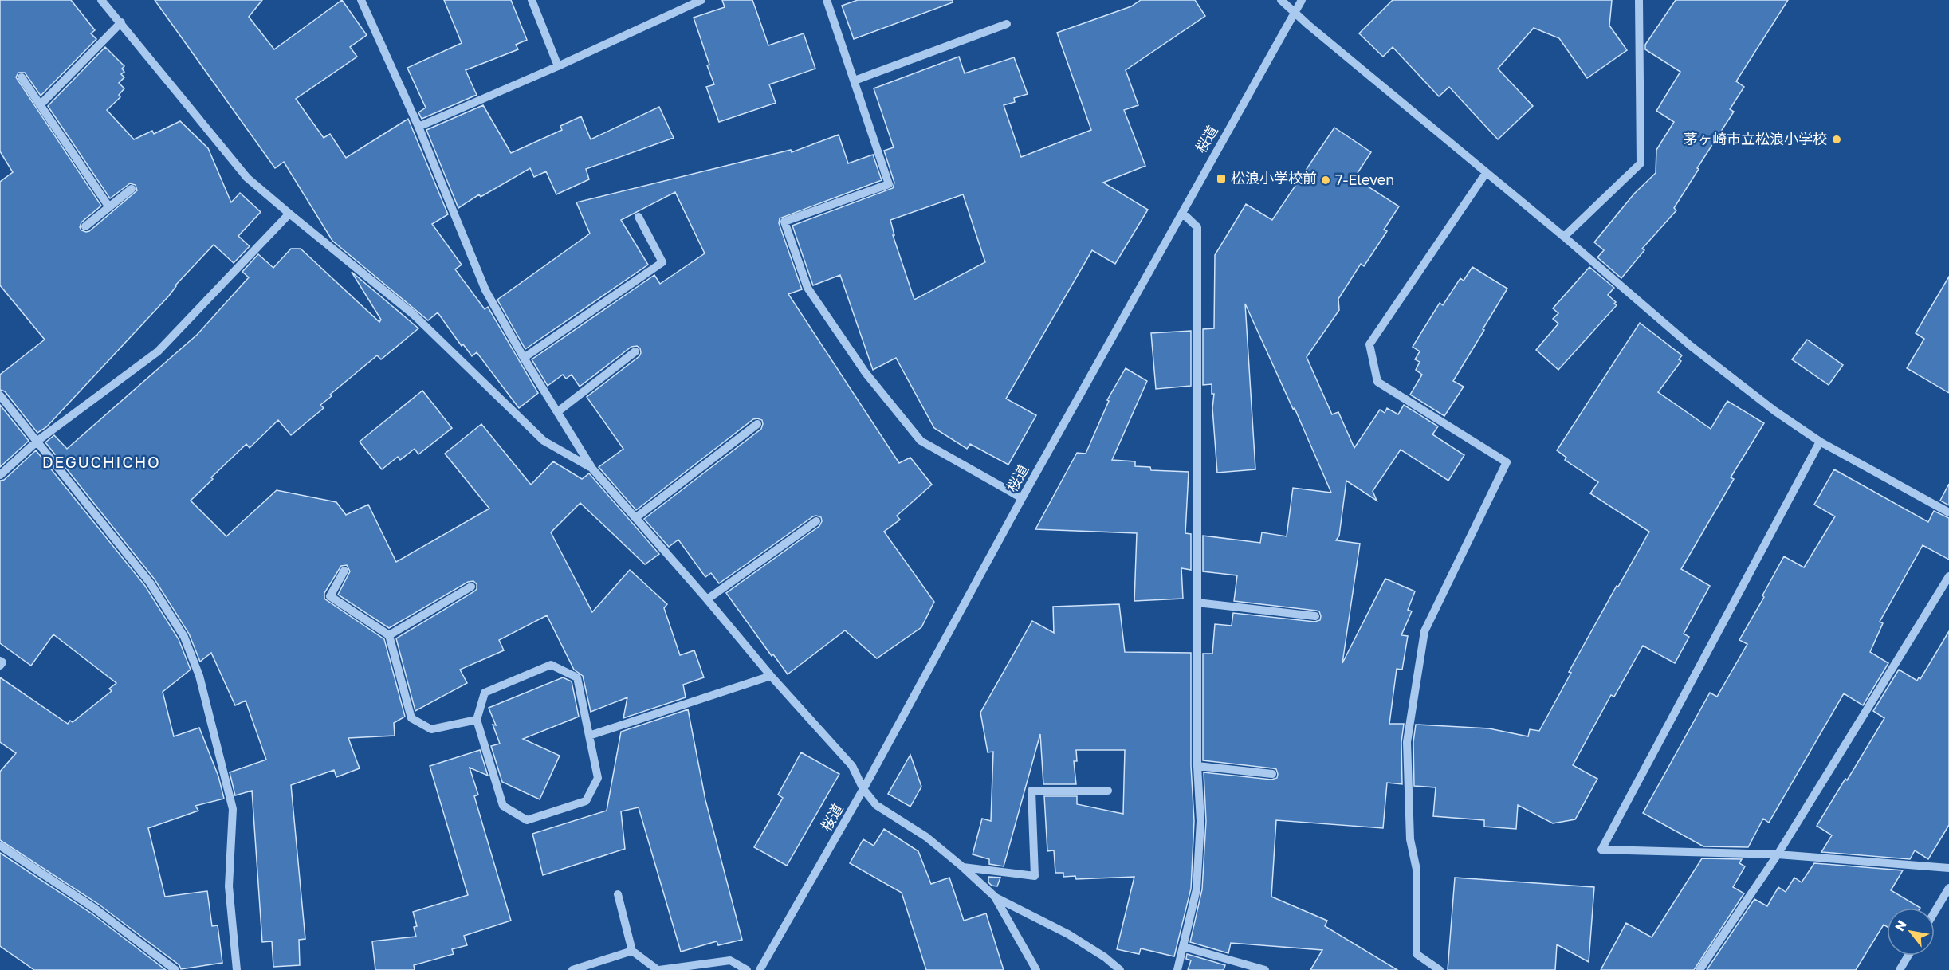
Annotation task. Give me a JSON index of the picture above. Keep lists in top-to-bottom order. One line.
{"streets":{"street":["桜道"]},"districts":["DEGUCHICHO"],"places":{"other":["茅ヶ崎市立松浪小学校","7-Eleven"],"transit":["松浪小学校前"]},"north":"top left"}
